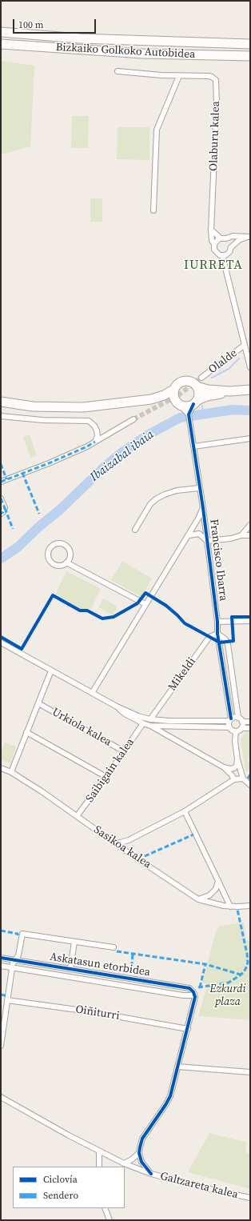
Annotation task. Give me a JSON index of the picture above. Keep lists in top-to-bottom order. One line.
{"streets":{"highway":["Bizkaiko Golkoko Autobidea"],"street":["Olaburu kalea","Olalde","Francisco Ibarra","Mikeldi","Urkiola kalea","Saibigain kalea","Sasikoa kalea","Askatasun etorbidea","Oiñiturri","Galtzareta kalea"]},"crossings":[["Francisco Ibarra","Mikeldi"],["Urkiola kalea","Saibigain kalea"],["Saibigain kalea","Sasikoa kalea"]],"districts":["IURRETA"],"water":["Ibaizabal ibaia"],"parks":["Ezkurdi plaza"],"legend":["Ciclovía","Sendero"],"scale_bar":"100 m"}
